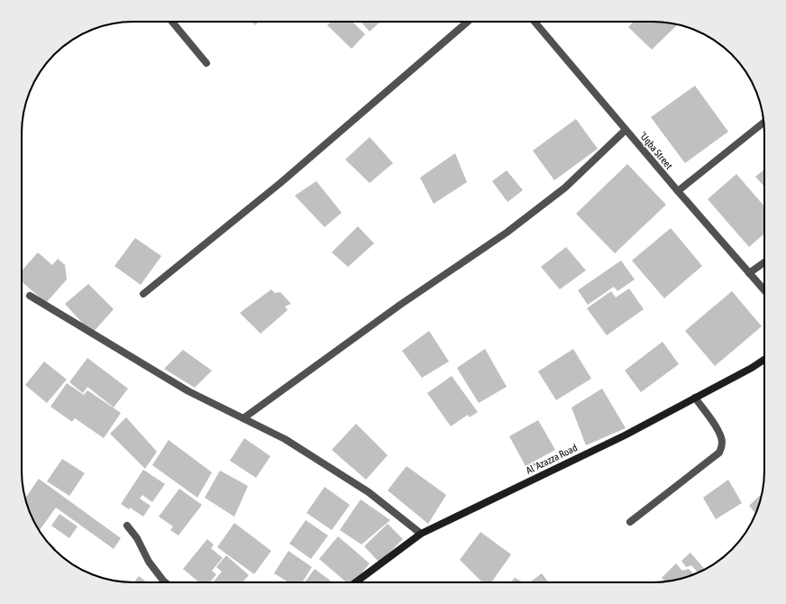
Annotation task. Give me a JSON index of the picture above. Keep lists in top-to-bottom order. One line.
{"streets":{"street":["‘Uqba Street","Al ‘Azazza Road"]}}
